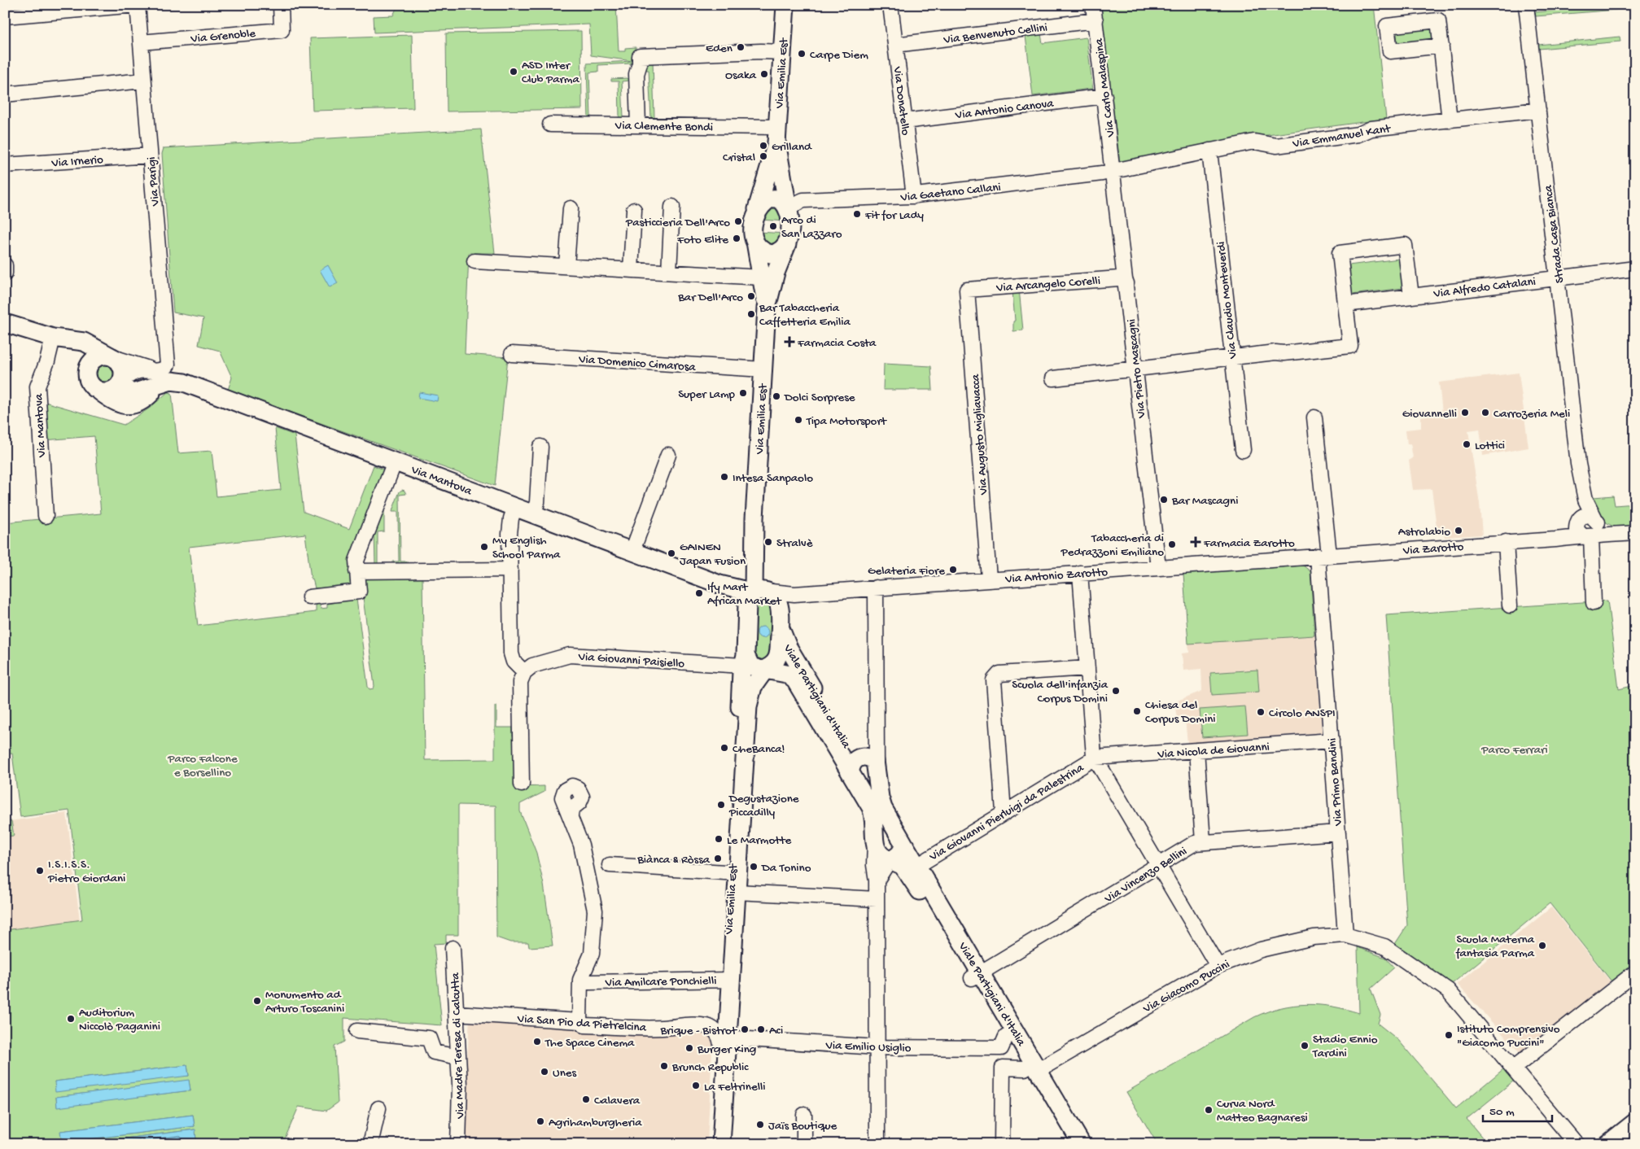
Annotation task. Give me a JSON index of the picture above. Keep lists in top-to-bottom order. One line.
{"streets":{"main road":["Via Emilia Est","Via Mantova","Viale Partigiani d'Italia"],"street":["Via Benvenuto Cellini","Via Grenoble","Via Carlo Malaspina","Via Donatello","Via Antonio Canova","Via Clemente Bondi","Via Emmanuel Kant","Via Irnerio","Via Parigi","Via Gaetano Callani","Strada Casa Bianca","Via Arcangelo Corelli","Via Alfredo Catalani","Via Claudio Monteverdi","Via Domenico Cimarosa","Via Pietro Mascagni","Via Augusto Migliavacca","Via Zarotto","Via Antonio Zarotto","Via Giovanni Paisiello","Via Nicola de Giovanni","Via Primo Bandini","Via Giovanni Pierluigi da Palestrina","Via Vincenzo Bellini","Via Amilcare Ponchielli","Via Giacomo Puccini","Via San Pio da Pietrelcina","Via Madre Teresa di Calcutta","Via Emilio Usiglio"]},"crossings":[["Via Benvenuto Cellini","Via Carlo Malaspina"],["Via Benvenuto Cellini","Via Donatello"],["Via Grenoble","Via Parigi"],["Via Emilia Est","Via Clemente Bondi"],["Via Emilia Est","Via Gaetano Callani"],["Via Emilia Est","Via Domenico Cimarosa"],["Via Emilia Est","Via Mantova"],["Via Emilia Est","Via Antonio Zarotto"],["Via Emilia Est","Via Giovanni Paisiello"],["Via Emilia Est","Viale Partigiani d'Italia"],["Via Emilia Est","Via Amilcare Ponchielli"],["Via Emilia Est","Via San Pio da Pietrelcina"],["Via Emilia Est","Via Emilio Usiglio"],["Via Carlo Malaspina","Via Antonio Canova"],["Via Carlo Malaspina","Via Emmanuel Kant"],["Via Carlo Malaspina","Via Gaetano Callani"],["Via Carlo Malaspina","Via Pietro Mascagni"],["Via Donatello","Via Antonio Canova"],["Via Donatello","Via Gaetano Callani"],["Via Emmanuel Kant","Via Gaetano Callani"],["Via Emmanuel Kant","Strada Casa Bianca"],["Via Emmanuel Kant","Via Claudio Monteverdi"],["Via Emmanuel Kant","Via Pietro Mascagni"],["Via Irnerio","Via Parigi"],["Via Parigi","Via Mantova"],["Via Gaetano Callani","Via Pietro Mascagni"],["Strada Casa Bianca","Via Alfredo Catalani"],["Strada Casa Bianca","Via Zarotto"],["Via Arcangelo Corelli","Via Pietro Mascagni"],["Via Arcangelo Corelli","Via Augusto Migliavacca"],["Via Pietro Mascagni","Via Antonio Zarotto"],["Via Mantova","Via Antonio Zarotto"],["Via Augusto Migliavacca","Via Antonio Zarotto"],["Via Zarotto","Via Antonio Zarotto"],["Via Zarotto","Via Primo Bandini"],["Via Antonio Zarotto","Via Primo Bandini"],["Viale Partigiani d'Italia","Via Giovanni Pierluigi da Palestrina"],["Viale Partigiani d'Italia","Via Vincenzo Bellini"],["Viale Partigiani d'Italia","Via Giacomo Puccini"],["Viale Partigiani d'Italia","Via Emilio Usiglio"],["Via Nicola de Giovanni","Via Primo Bandini"],["Via Nicola de Giovanni","Via Giovanni Pierluigi da Palestrina"],["Via Primo Bandini","Via Vincenzo Bellini"],["Via Primo Bandini","Via Giacomo Puccini"],["Via San Pio da Pietrelcina","Via Madre Teresa di Calcutta"],["Via San Pio da Pietrelcina","Via Emilio Usiglio"]],"parks":["Parco Ferrari","Parco Falcone e Borsellino"],"places":{"other":["Eden","Carpe Diem","ASD Inter Club Parma","Osaka","Grilland","Cristal","Fit for Lady","Pasticcieria Dell'Arco","Arco di San Lazzaro","Foto Elite","Bar Dell'Arco","Bar Tabaccheria Caffetteria Emilia","Super Lamp","Dolci Sorprese","Giovannelli","Carrozeria Meli","Tipa Motorsport","Lottici","Intesa Sanpaolo","Bar Mascagni","Astrolabio","Stralvè","Tabaccheria di Pedrazzoni Emiliano","My English School Parma","GAINEN Japan Fusion","Gelateria Fiore","Ify Mart African Market","Scuola dell'infanzia Corpus Domini","Chiesa del Corpus Domini","Circolo ANSPI","CheBanca!","Degustazione Piccadilly","Le Marmotte","Biànca & Ròssa","Da Tonino","I.S.I.S.S. Pietro Giordani","Scuola Materna fantasia Parma","Monumento ad Arturo Toscanini","Auditorium Niccolò Paganini","Brique - Bistrot","Aci","Istituto Comprensivo \"Giacomo Puccini\"","The Space Cinema","Stadio Ennio Tardini","Burger King","Brunch Republic","Unes","La Feltrinelli","Calavera","Curva Nord Matteo Bagnaresi","Agrihamburgheria","Jaïs Boutique"],"health":["Farmacia Costa","Farmacia Zarotto"]},"scale_bar":"50 m"}
